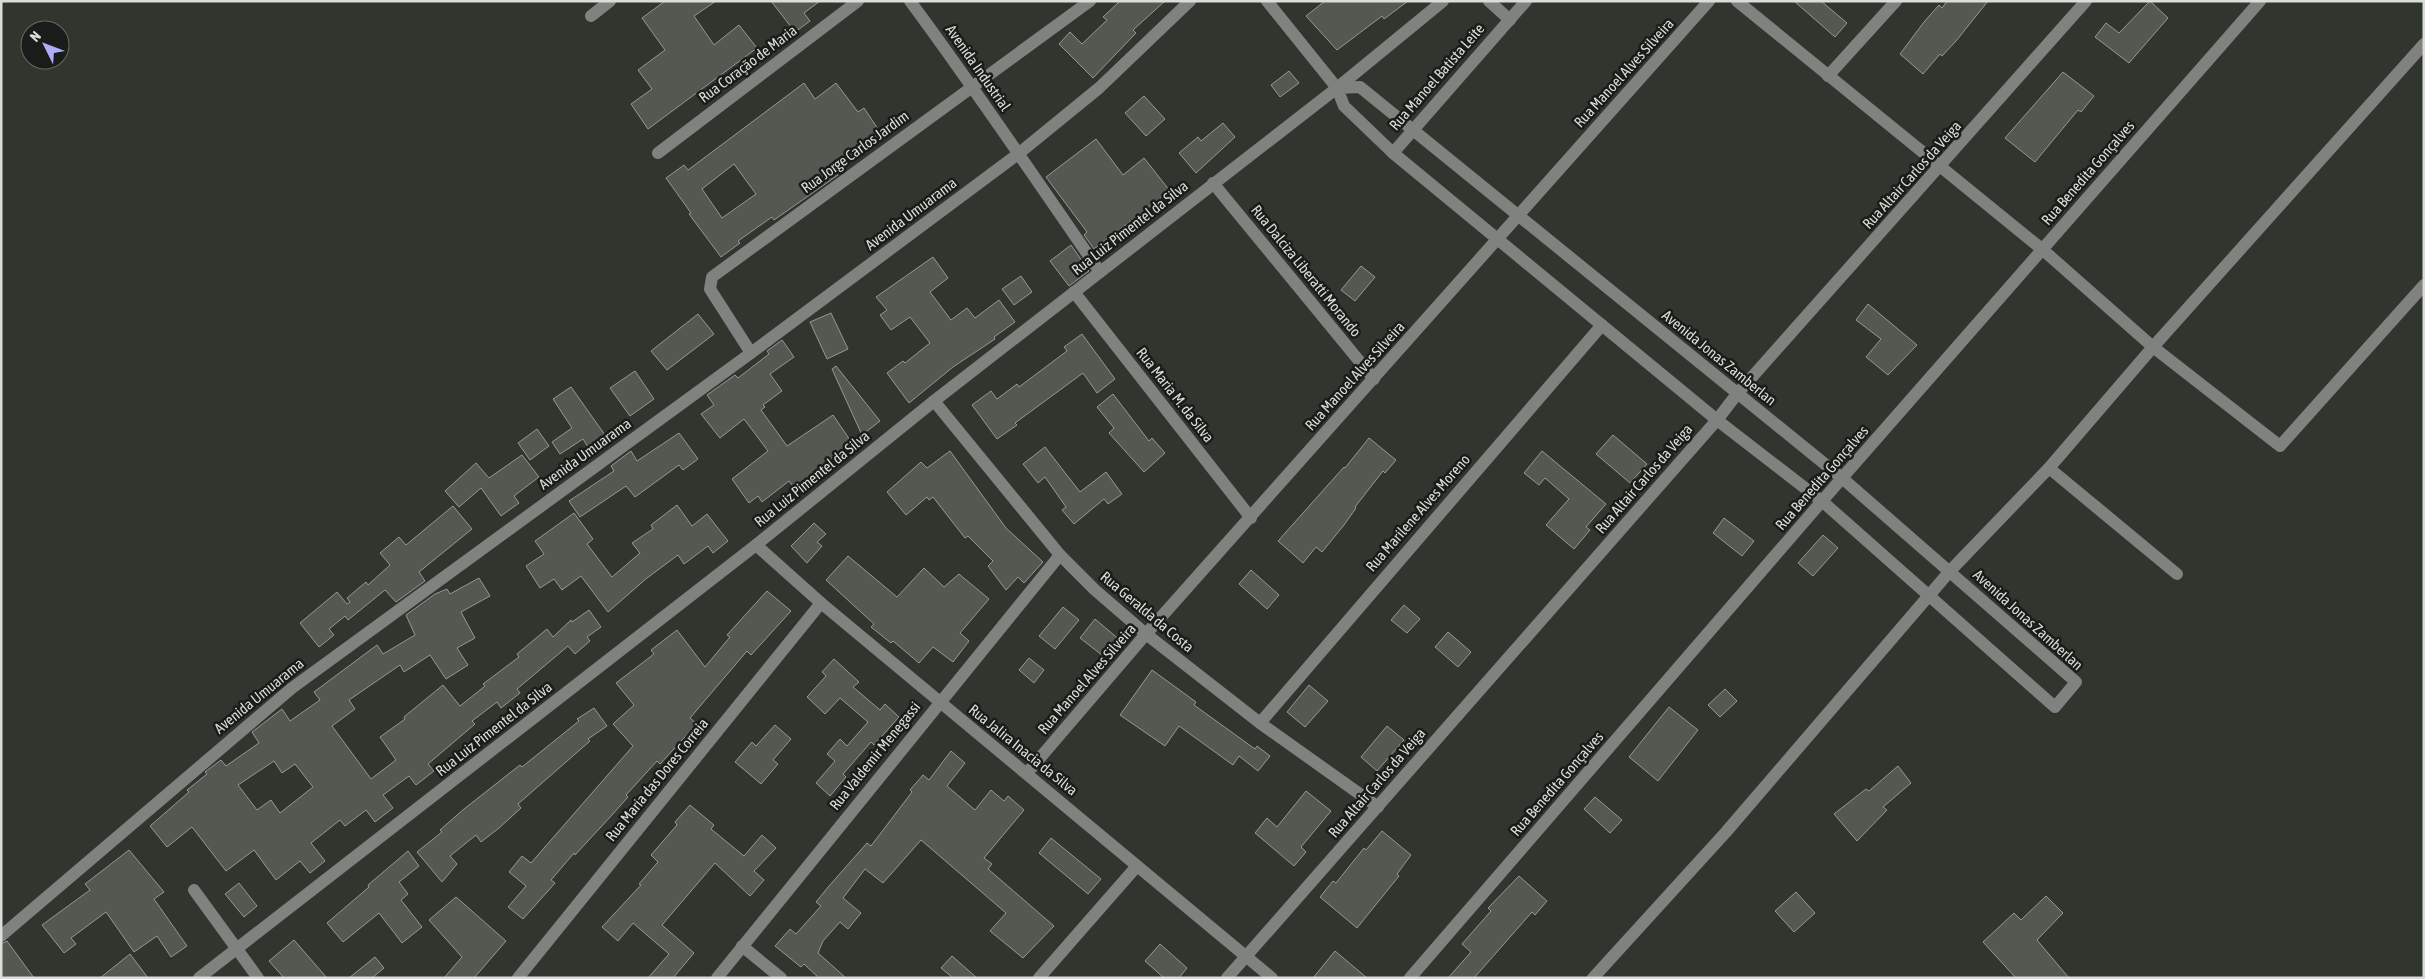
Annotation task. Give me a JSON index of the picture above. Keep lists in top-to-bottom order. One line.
{"streets":{"street":["Rua Coração de Maria","Avenida Industrial","Rua Manoel Alves Silveira","Rua Manoel Batista Leite","Rua Jorge Carlos Jardim","Rua Benedita Gonçalves","Rua Altair Carlos da Veiga","Avenida Umuarama","Rua Luiz Pimentel da Silva","Rua Dalciza Liberatti Morando","Avenida Jonas Zamberlan","Rua Maria M. da Silva","Rua Marilene Alves Moreno","Rua Geralda da Costa","Rua Jalira Inacia da Silva","Rua Valdemir Menegassi","Rua Maria das Dores Correia"]},"crossings":[["Avenida Industrial","Rua Jorge Carlos Jardim"],["Avenida Industrial","Avenida Umuarama"],["Avenida Industrial","Rua Luiz Pimentel da Silva"],["Rua Manoel Alves Silveira","Rua Dalciza Liberatti Morando"],["Rua Manoel Alves Silveira","Avenida Jonas Zamberlan"],["Rua Manoel Alves Silveira","Rua Maria M. da Silva"],["Rua Manoel Alves Silveira","Rua Geralda da Costa"],["Rua Manoel Alves Silveira","Rua Jalira Inacia da Silva"],["Rua Manoel Batista Leite","Avenida Jonas Zamberlan"],["Rua Jorge Carlos Jardim","Avenida Umuarama"],["Rua Benedita Gonçalves","Avenida Jonas Zamberlan"],["Rua Altair Carlos da Veiga","Avenida Jonas Zamberlan"],["Rua Altair Carlos da Veiga","Rua Geralda da Costa"],["Rua Altair Carlos da Veiga","Rua Jalira Inacia da Silva"],["Rua Luiz Pimentel da Silva","Rua Dalciza Liberatti Morando"],["Rua Luiz Pimentel da Silva","Avenida Jonas Zamberlan"],["Rua Luiz Pimentel da Silva","Rua Maria M. da Silva"],["Rua Luiz Pimentel da Silva","Rua Geralda da Costa"],["Rua Luiz Pimentel da Silva","Rua Jalira Inacia da Silva"],["Avenida Jonas Zamberlan","Rua Marilene Alves Moreno"],["Rua Marilene Alves Moreno","Rua Geralda da Costa"],["Rua Geralda da Costa","Rua Valdemir Menegassi"],["Rua Jalira Inacia da Silva","Rua Valdemir Menegassi"],["Rua Jalira Inacia da Silva","Rua Maria das Dores Correia"]],"north":"top left"}
